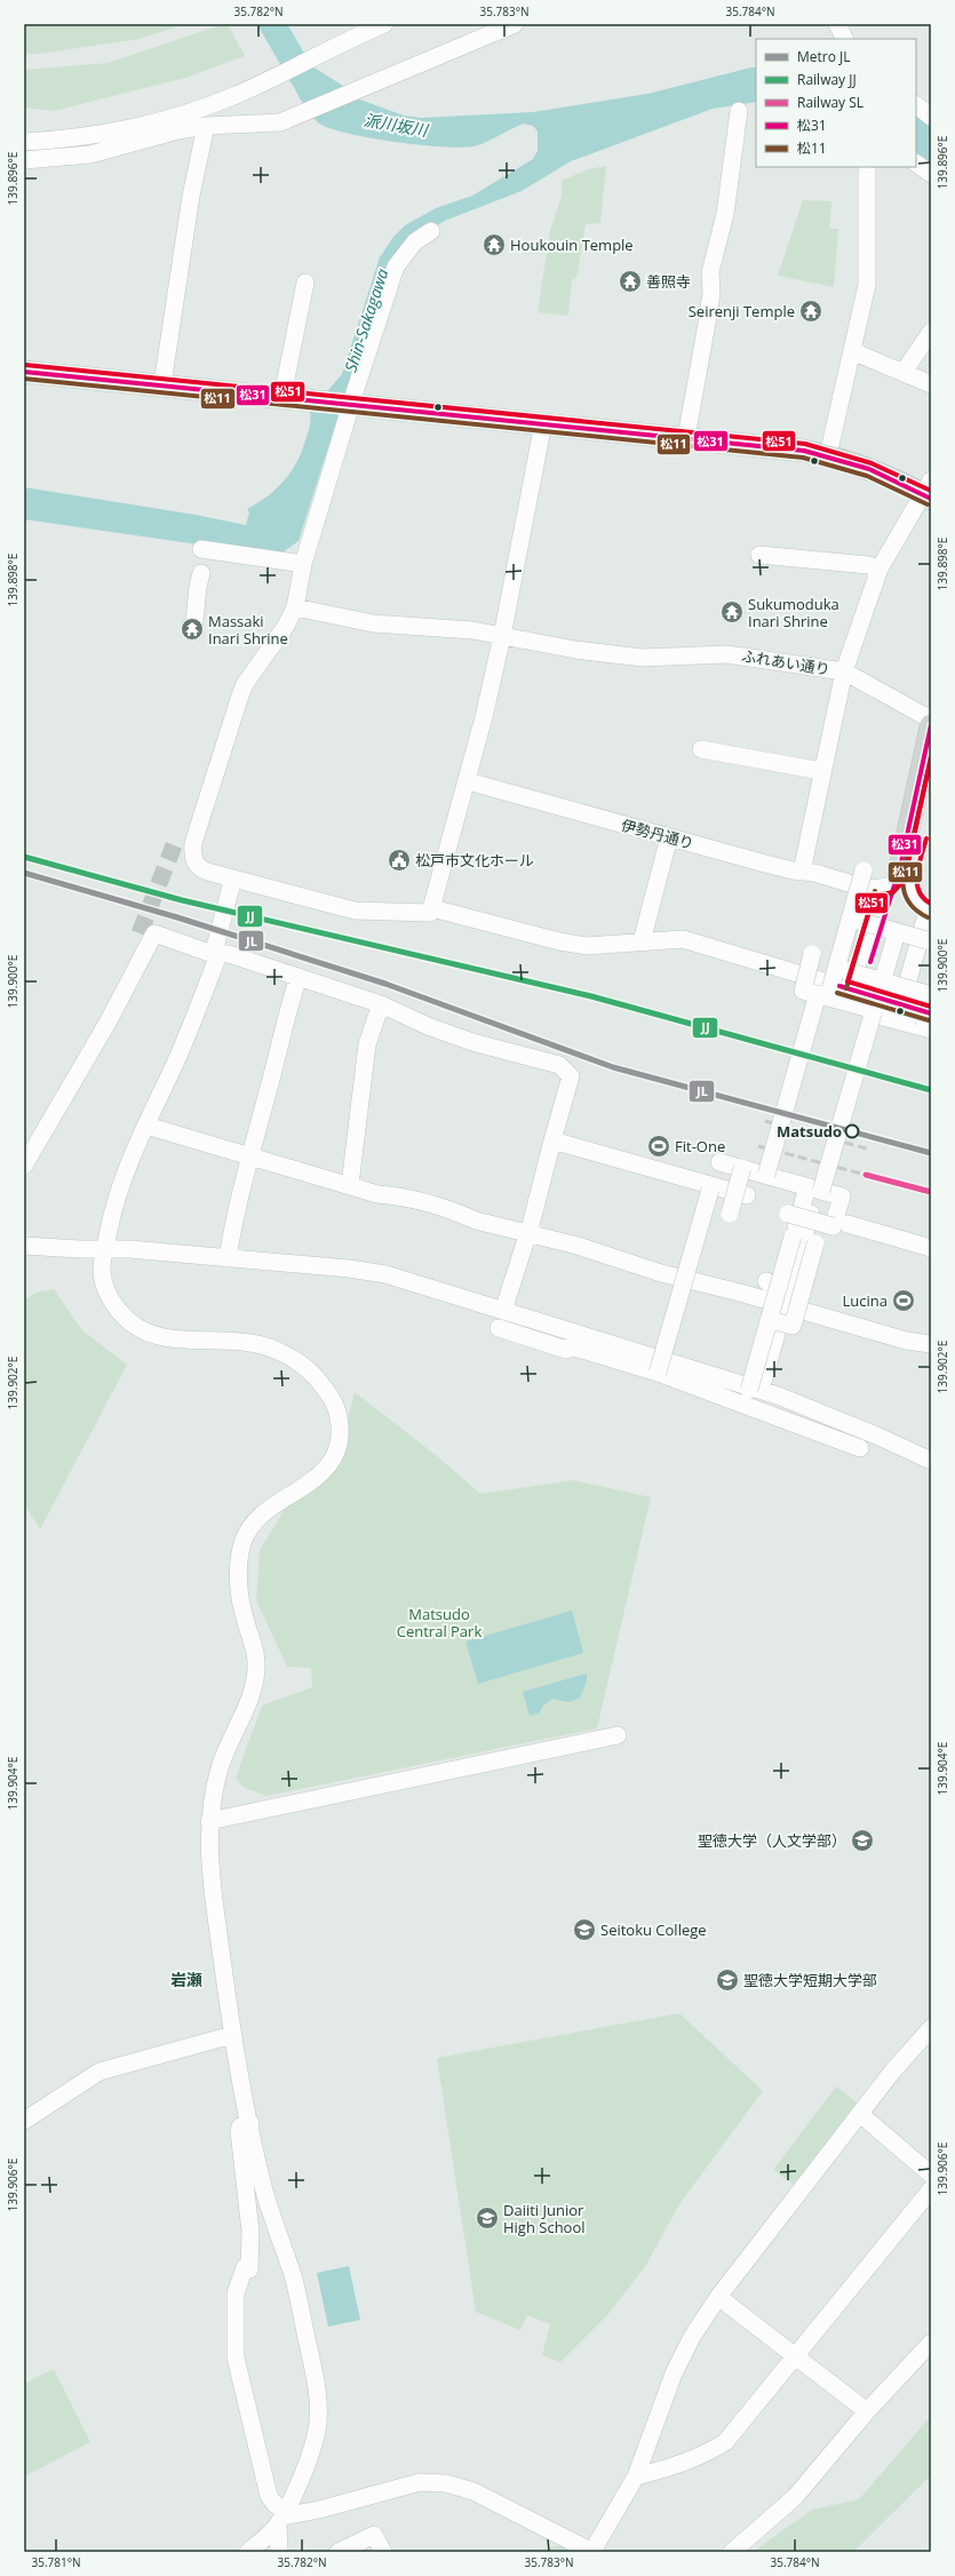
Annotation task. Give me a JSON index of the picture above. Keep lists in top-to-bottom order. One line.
{"streets":{"street":["ふれあい通り","伊勢丹通り"]},"districts":["岩瀬"],"water":["派川坂川","Shin-Sakagawa"],"parks":["Matsudo Central Park"],"places":{"temple":["Houkouin Temple","善照寺","Seirenji Temple","Sukumoduka Inari Shrine","Massaki Inari Shrine"],"public building":["松戸市文化ホール"],"other":["Matsudo"],"sports":["Fit-One","Lucina"],"school or university":["聖徳大学（人文学部）","Seitoku College","聖徳大学短期大学部","Daiiti Junior High School"]},"lines":["transit line 松51","transit line 松31","transit line 松11","rail line JJ","metro line JL","rail line SL"],"legend":["Metro JL","Railway JJ","Railway SL","松31","松11"],"coordinates":["35.782°N","35.783°N","35.784°N","139.896°E","139.898°E","139.900°E","139.902°E","139.904°E","139.906°E","35.781°N"]}
